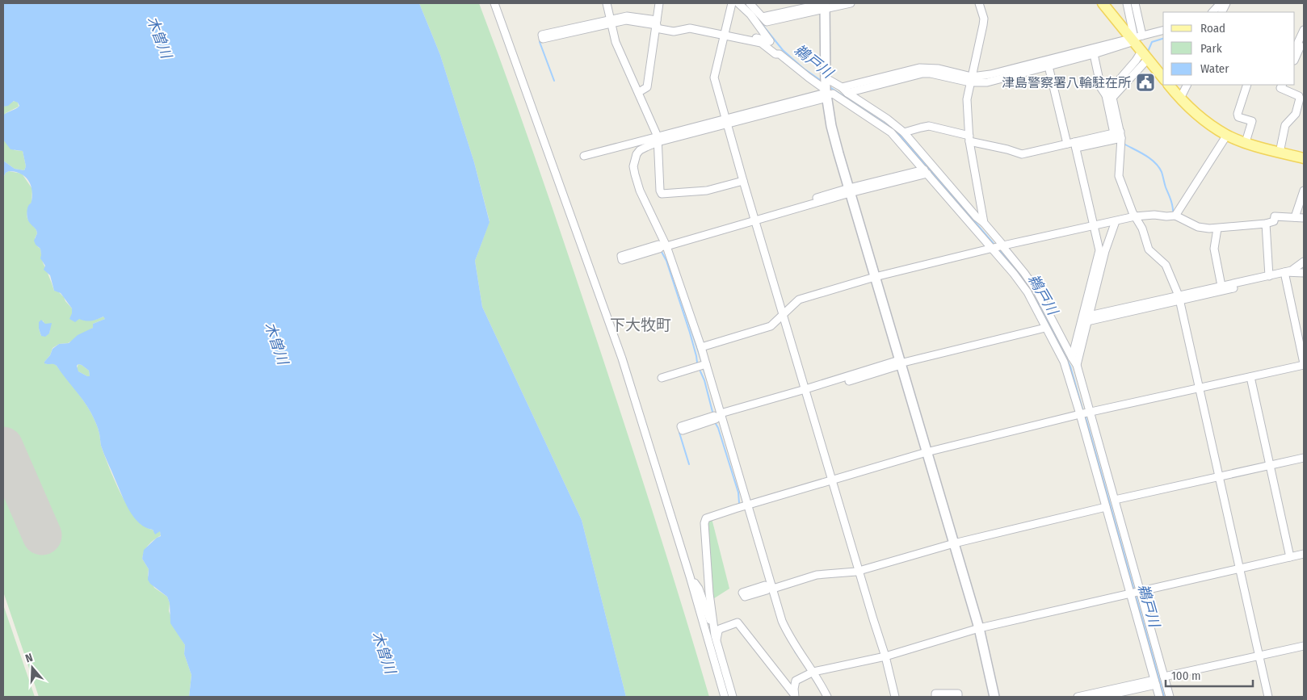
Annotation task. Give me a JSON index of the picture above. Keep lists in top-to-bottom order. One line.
{"districts":["下大牧町"],"water":["木曽川","鵜戸川"],"places":{"public building":["津島警察署八輪駐在所"]},"legend":["Road","Park","Water"],"scale_bar":"100 m","north":"top"}
